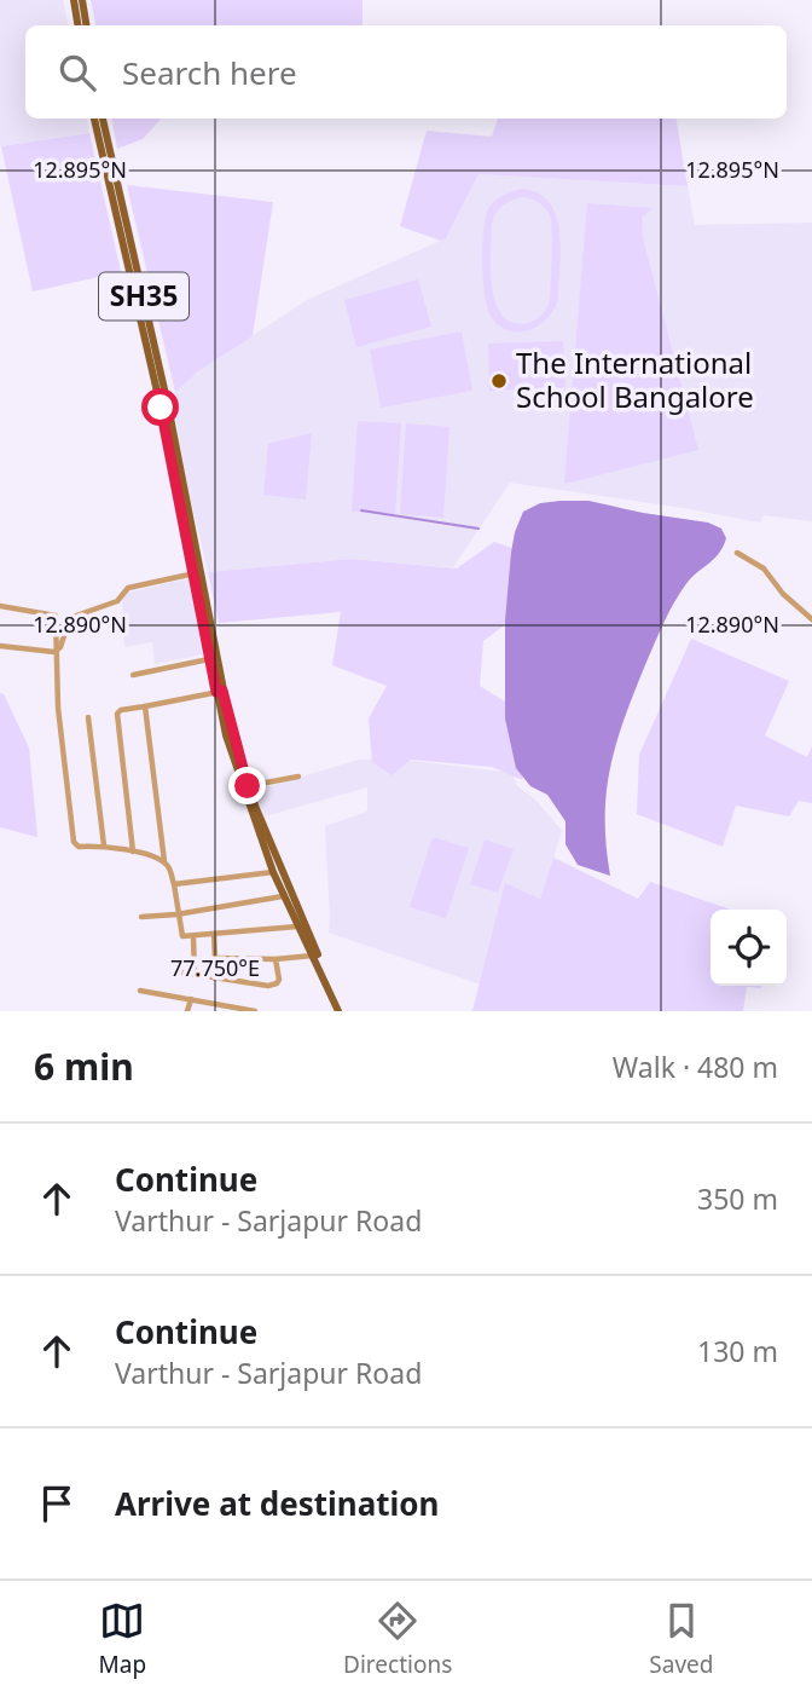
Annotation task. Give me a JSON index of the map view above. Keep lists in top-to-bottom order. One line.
{"streets":{"main road":["SH35"]},"places":["The International School Bangalore"],"page":{"search":"Search here","heading":["6 min","Walk · 480 m"],"list":[["Continue","Varthur - Sarjapur Road","350 m"],["Continue","Varthur - Sarjapur Road","130 m"],"Arrive at destination"],"nav":["Map","Directions","Saved"]},"coordinates":["12.895°N","12.890°N","77.750°E"]}
